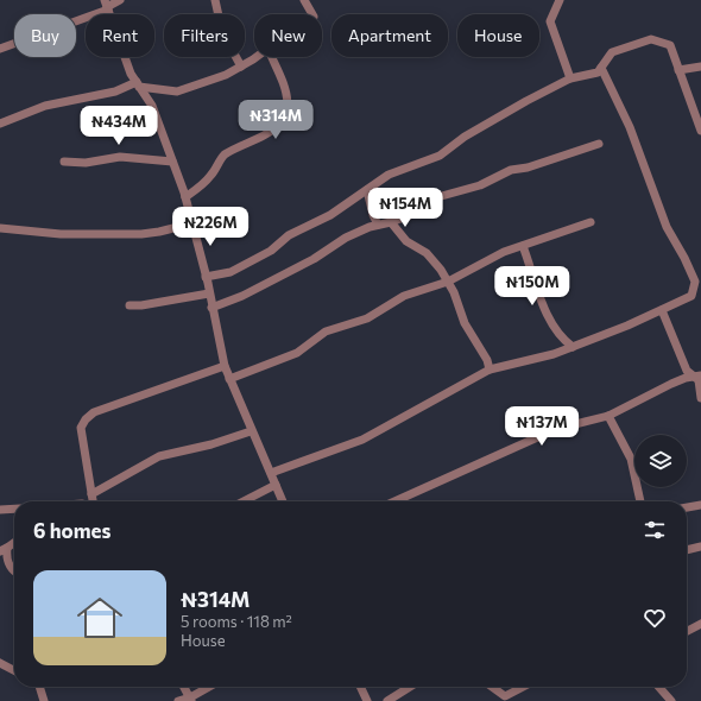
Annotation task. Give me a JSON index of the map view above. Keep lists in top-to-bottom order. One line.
{"page":{"chip":["Buy","Rent","Filters","New","Apartment","House"],"price":["₦314M","₦434M","₦154M","₦226M","₦150M","₦137M"],"heading":"6 homes","list":[{"name":"₦314M","note":"5 rooms · 118 m² · House"}]}}
